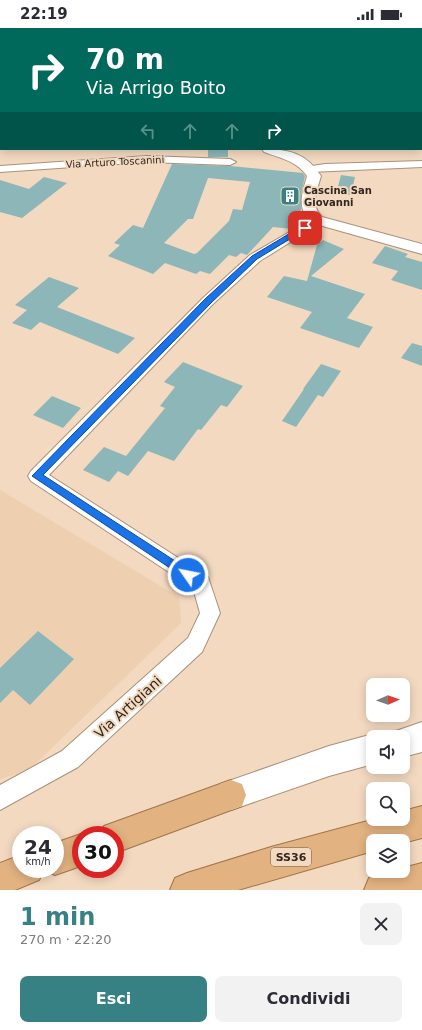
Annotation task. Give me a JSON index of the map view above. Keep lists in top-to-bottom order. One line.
{"streets":{"highway":["SS36"],"street":["Via Arturo Toscanini","Via Artigiani"]},"places":{"building":["Cascina San Giovanni"]},"north":"right","page":{"status":"22:19","turn":["70 m","Via Arrigo Boito"],"speed":"24 km/h","limit":"30","heading":["1 min","270 m · 22:20"],"buttons":["Esci","Condividi"]}}
